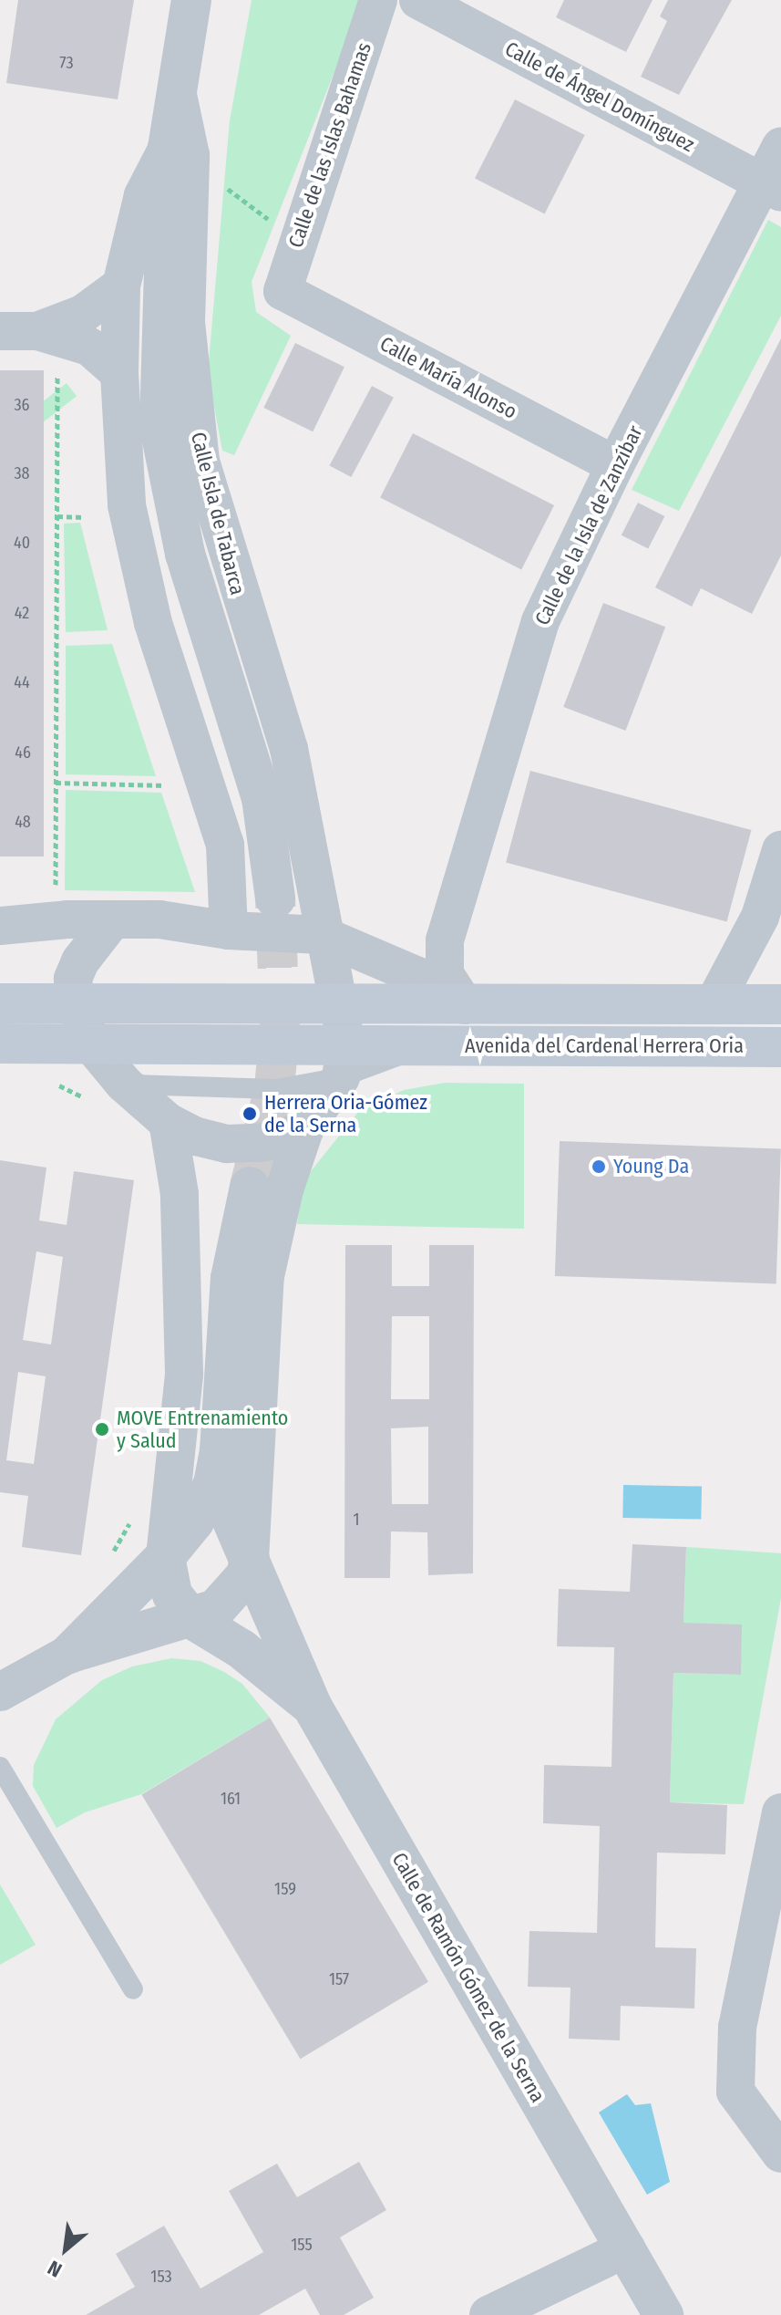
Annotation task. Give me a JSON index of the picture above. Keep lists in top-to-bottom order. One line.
{"streets":{"main road":["Avenida del Cardenal Herrera Oria"],"street":["Calle de Ángel Domínguez","Calle de las Islas Bahamas","Calle María Alonso","Calle Isla de Tabarca","Calle de la Isla de Zanzíbar","Calle de Ramón Gómez de la Serna"]},"crossings":[["Calle de Ángel Domínguez","Calle de la Isla de Zanzíbar"],["Calle de las Islas Bahamas","Calle María Alonso"],["Calle María Alonso","Calle de la Isla de Zanzíbar"],["Calle Isla de Tabarca","Avenida del Cardenal Herrera Oria"],["Calle de la Isla de Zanzíbar","Avenida del Cardenal Herrera Oria"]],"places":["Herrera Oria-Gómez de la Serna","Young Da","MOVE Entrenamiento y Salud"],"house_numbers":["73","36","38","40","42","44","46","48","1","161","159","157","155","153"],"north":"bottom left"}
